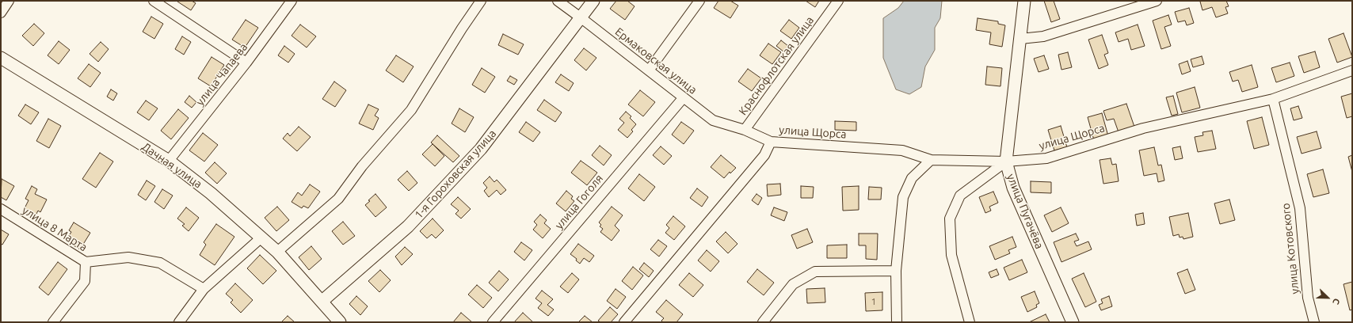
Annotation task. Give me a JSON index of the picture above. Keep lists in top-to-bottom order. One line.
{"streets":{"street":["Ермаковская улица","Краснофлотская улица","улица Чапаева","улица Щорса","Дачная улица","1-я Гороховская улица","улица Гоголя","улица Пугачёва","улица 8 Марта","улица Котовского"]},"crossings":[["Ермаковская улица","Краснофлотская улица"],["Ермаковская улица","улица Щорса"],["Ермаковская улица","1-я Гороховская улица"],["Ермаковская улица","улица Гоголя"],["Краснофлотская улица","улица Щорса"],["улица Чапаева","Дачная улица"],["улица Щорса","улица Пугачёва"],["улица Щорса","улица Котовского"],["Дачная улица","1-я Гороховская улица"]],"house_numbers":["1"],"north":"bottom right"}
